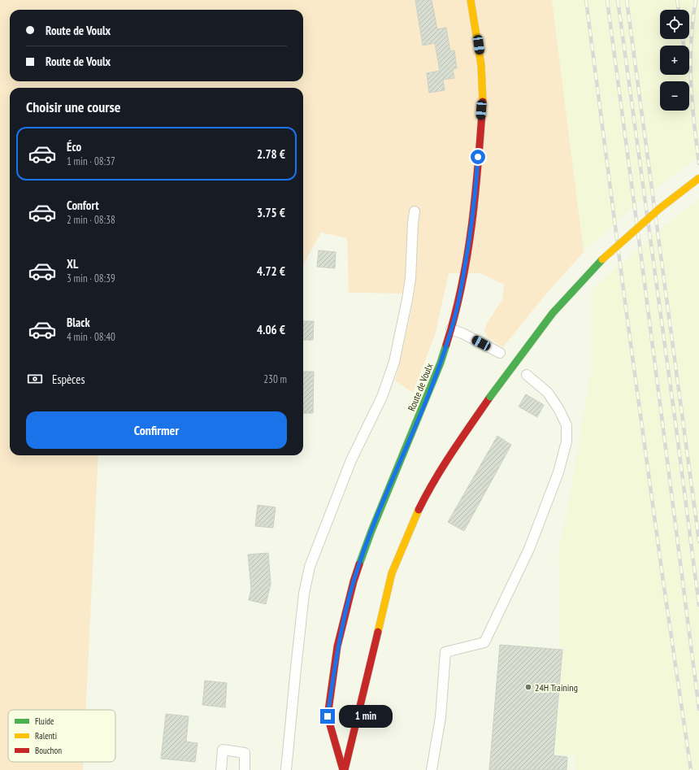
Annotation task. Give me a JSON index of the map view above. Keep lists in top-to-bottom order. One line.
{"streets":{"main road":["Route de Voulx"]},"places":["24H Training"],"legend":["Fluide","Ralenti","Bouchon"],"page":{"map_buttons":["+","−"],"banner":["Route de Voulx","Route de Voulx"],"heading":"Choisir une course","list":[{"name":"Éco","note":"1 min · 08:37","value":"2.78 €"},{"name":"Confort","note":"2 min · 08:38","value":"3.75 €"},{"name":"XL","note":"3 min · 08:39","value":"4.72 €"},{"name":"Black","note":"4 min · 08:40","value":"4.06 €"}],"pay":["Espèces","230 m"],"buttons":"Confirmer","bubble":"1 min"}}
